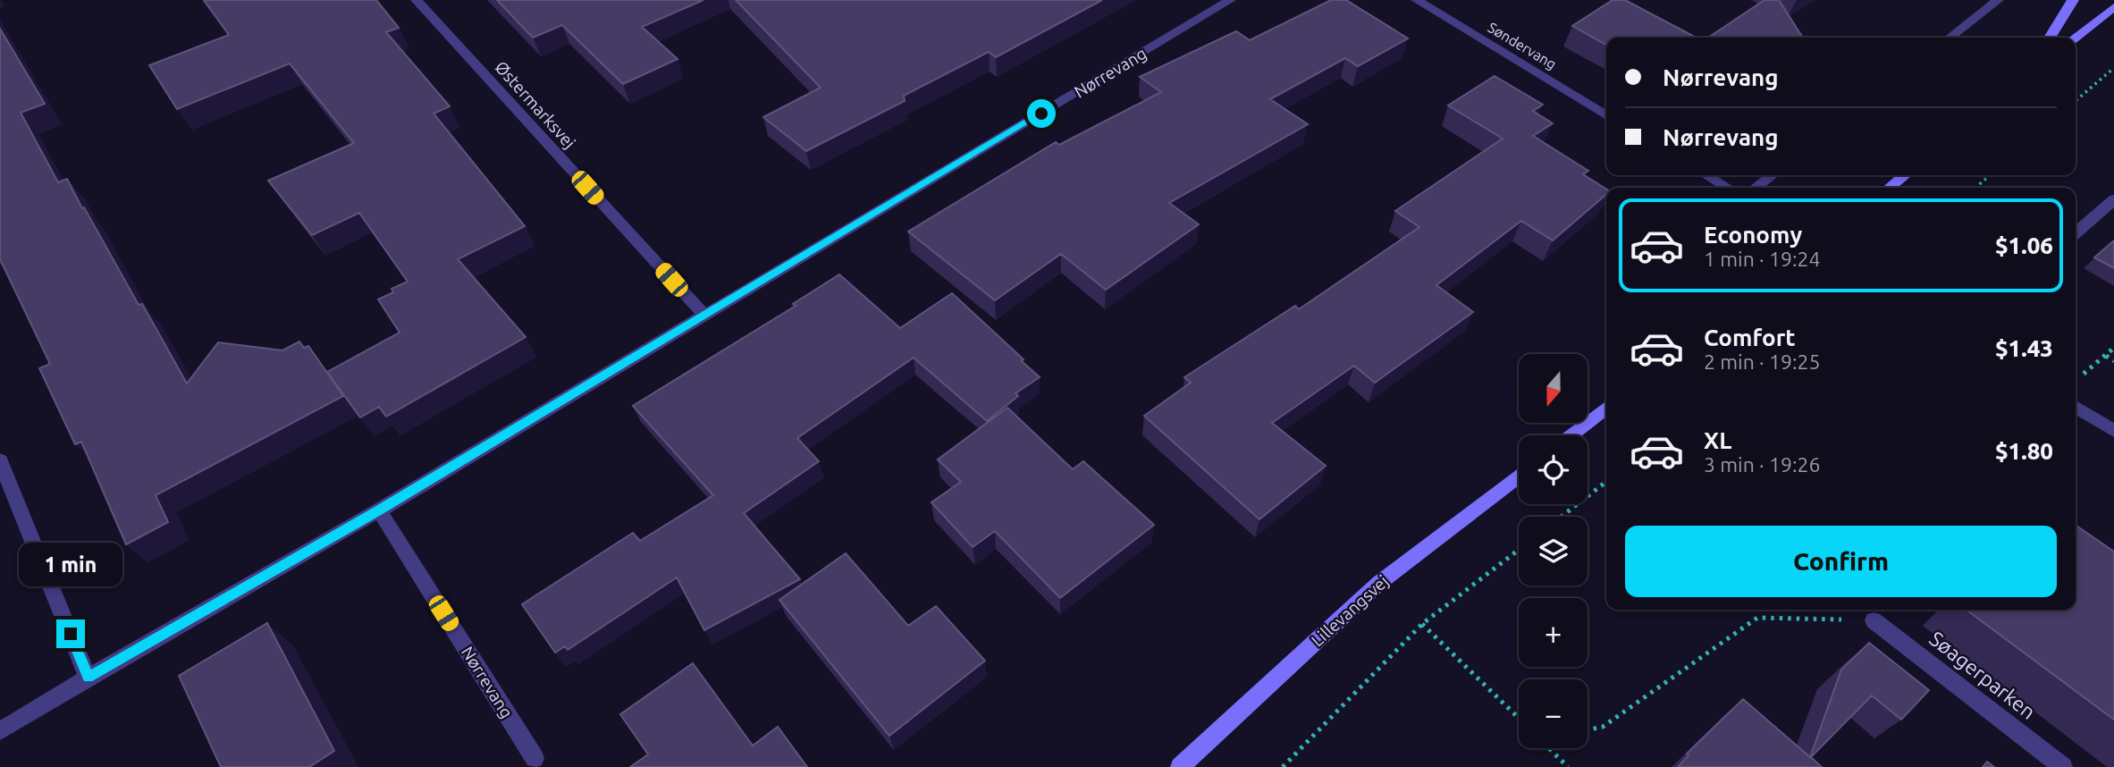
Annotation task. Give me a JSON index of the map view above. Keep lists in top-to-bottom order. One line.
{"streets":{"street":["Søndervang","Nørrevang","Østermarksvej","Lillevangsvej","Søagerparken"]},"crossings":[["Nørrevang","Østermarksvej"]],"north":"bottom","page":{"banner":["Nørrevang","Nørrevang"],"list":[{"name":"Economy","note":"1 min · 19:24","value":"$1.06"},{"name":"Comfort","note":"2 min · 19:25","value":"$1.43"},{"name":"XL","note":"3 min · 19:26","value":"$1.80"}],"map_buttons":["+","−"],"buttons":"Confirm","bubble":"1 min"}}
